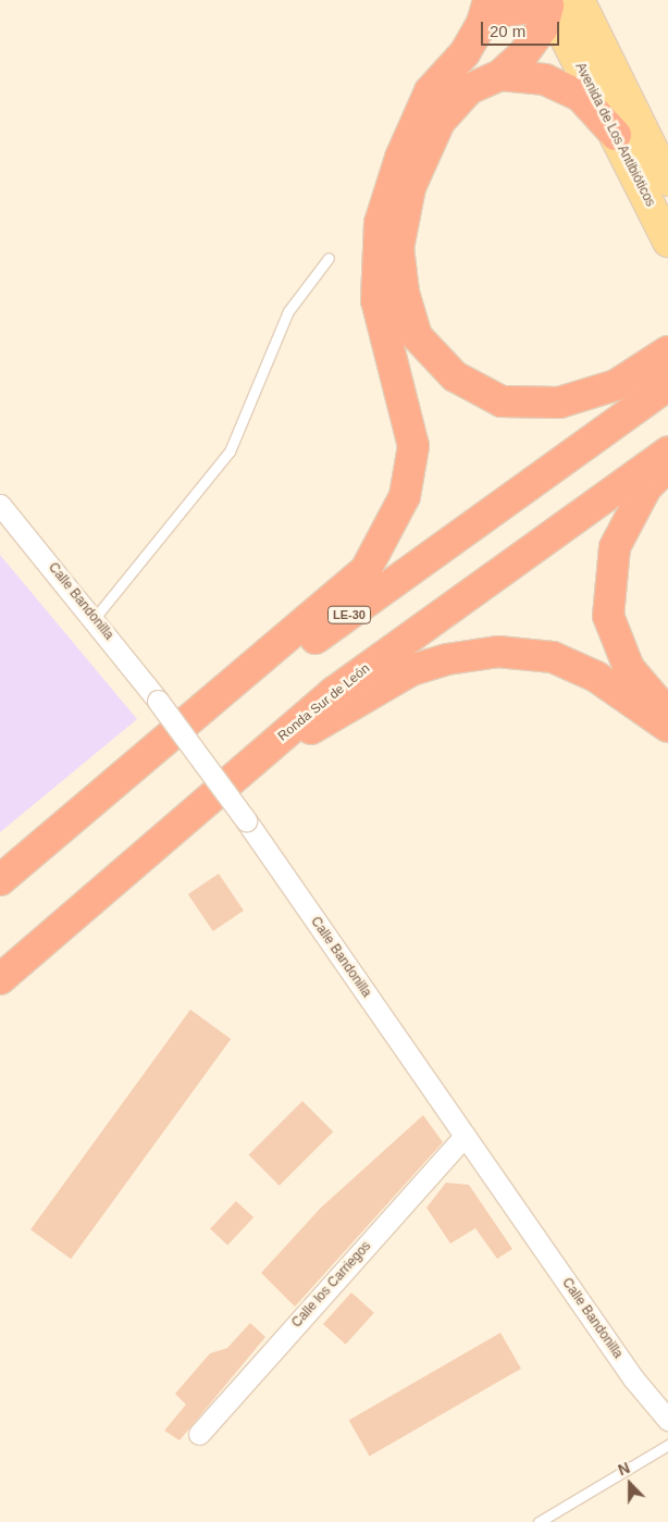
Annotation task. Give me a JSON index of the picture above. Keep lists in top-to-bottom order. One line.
{"streets":{"highway":["LE-30","Ronda Sur de León"],"main road":["Avenida de Los Antibióticos"],"street":["Calle Bandonilla","Calle los Carriegos"]},"crossings":[["Calle Bandonilla","Calle los Carriegos"]],"scale_bar":"20 m","north":"top"}
